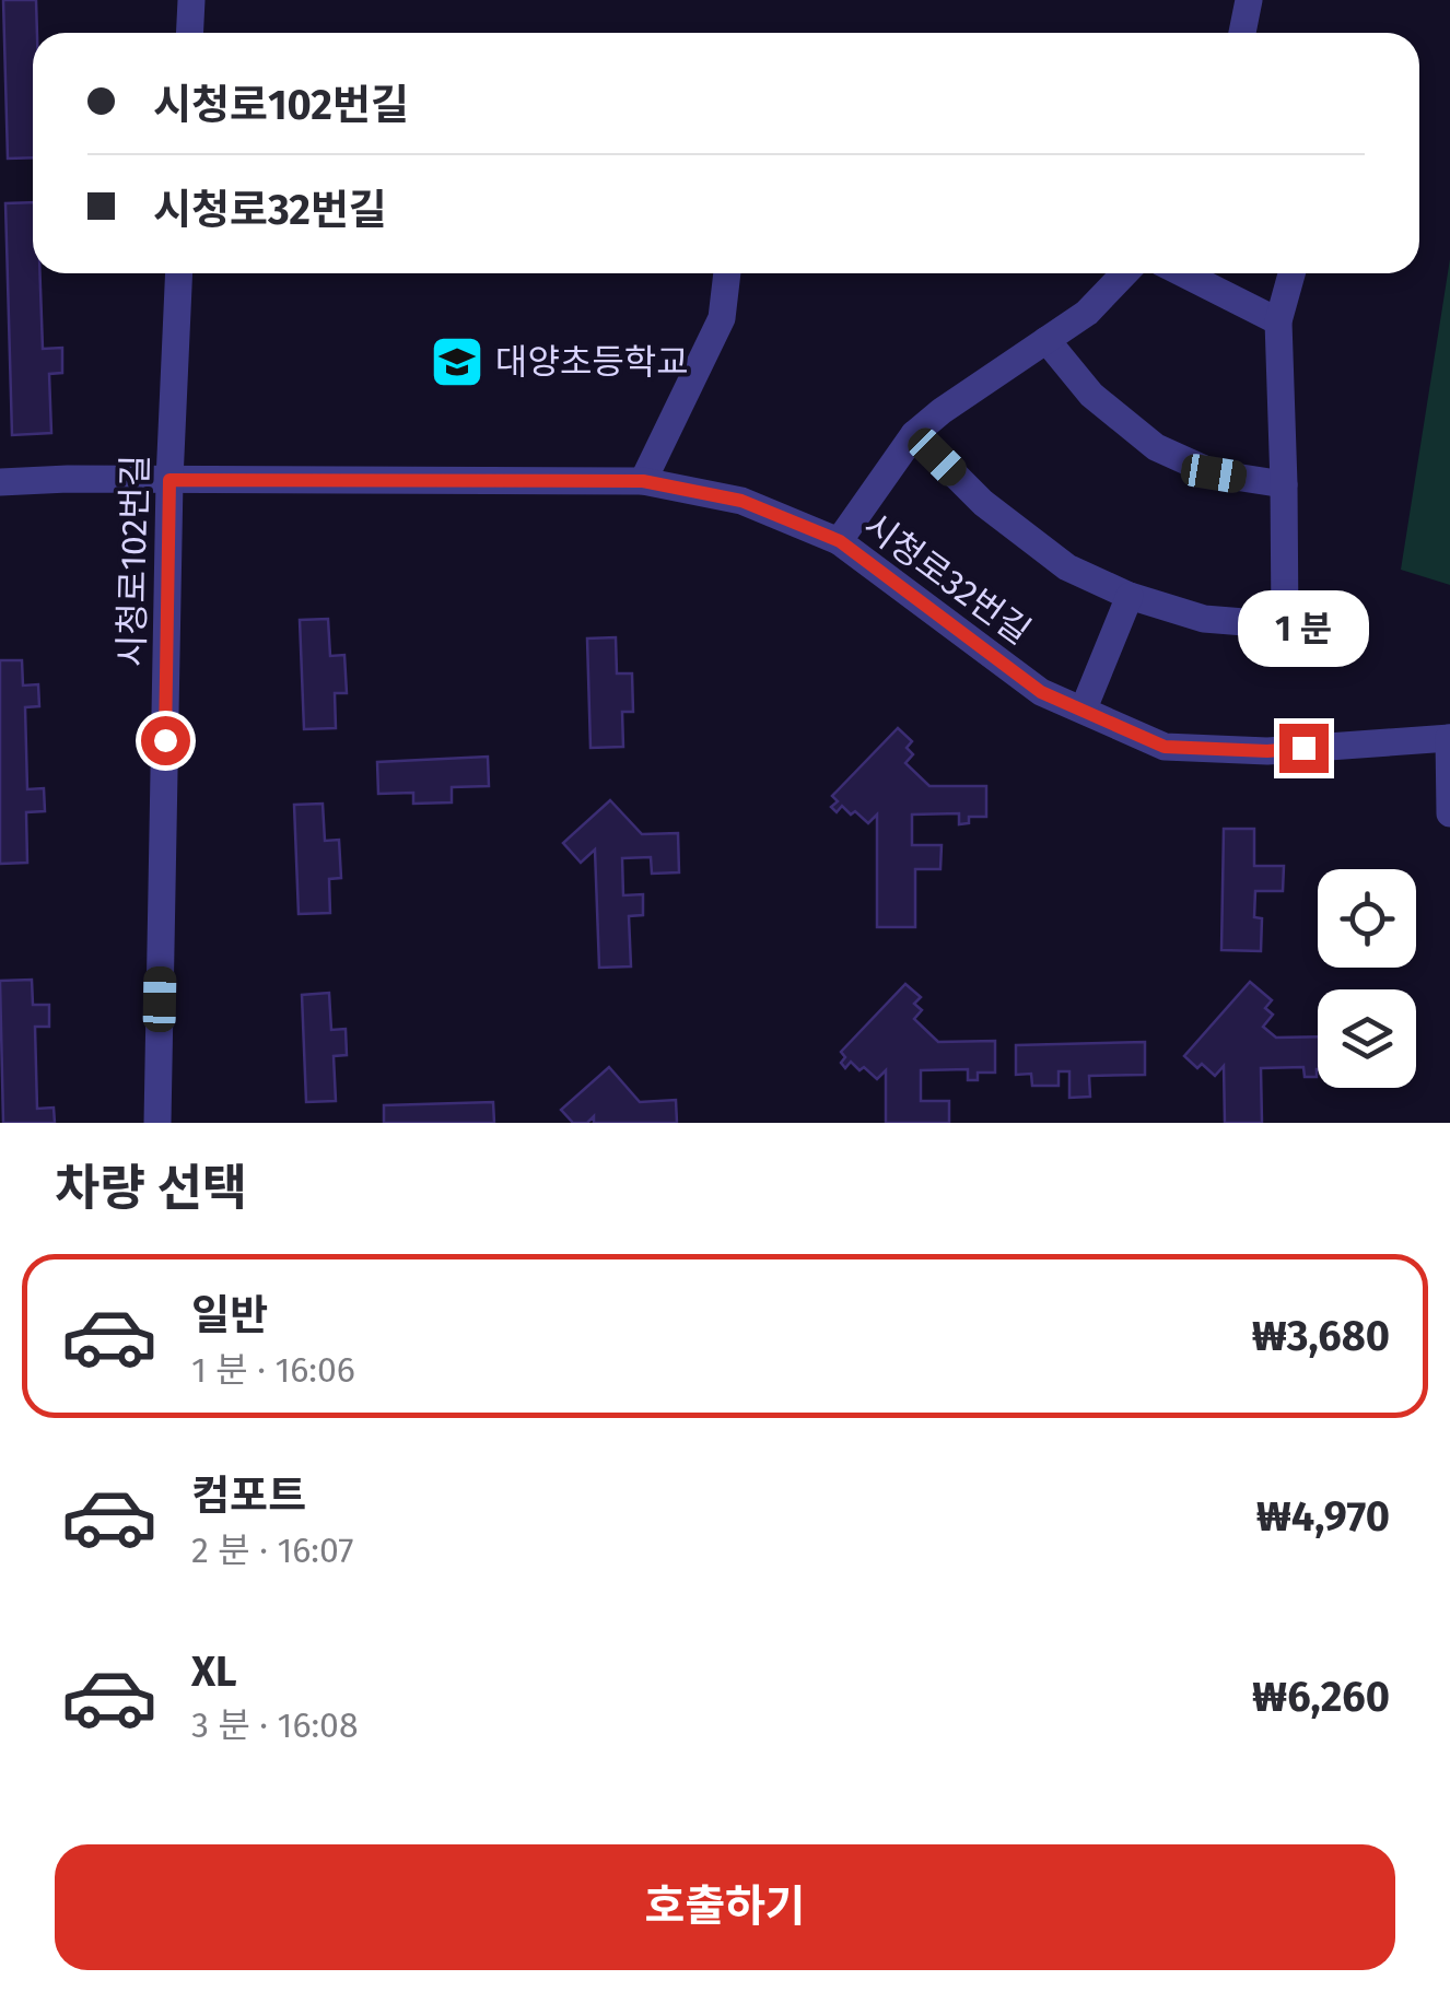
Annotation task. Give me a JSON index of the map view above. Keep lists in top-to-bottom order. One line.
{"streets":{"street":["시청로102번길","시청로32번길"]},"crossings":[["시청로102번길","시청로32번길"]],"places":{"school or university":["대양초등학교"]},"page":{"banner":["시청로102번길","시청로32번길"],"bubble":"1 분","heading":"차량 선택","list":[{"name":"일반","note":"1 분 · 16:06","value":"₩3,680"},{"name":"컴포트","note":"2 분 · 16:07","value":"₩4,970"},{"name":"XL","note":"3 분 · 16:08","value":"₩6,260"}],"buttons":"호출하기"}}
